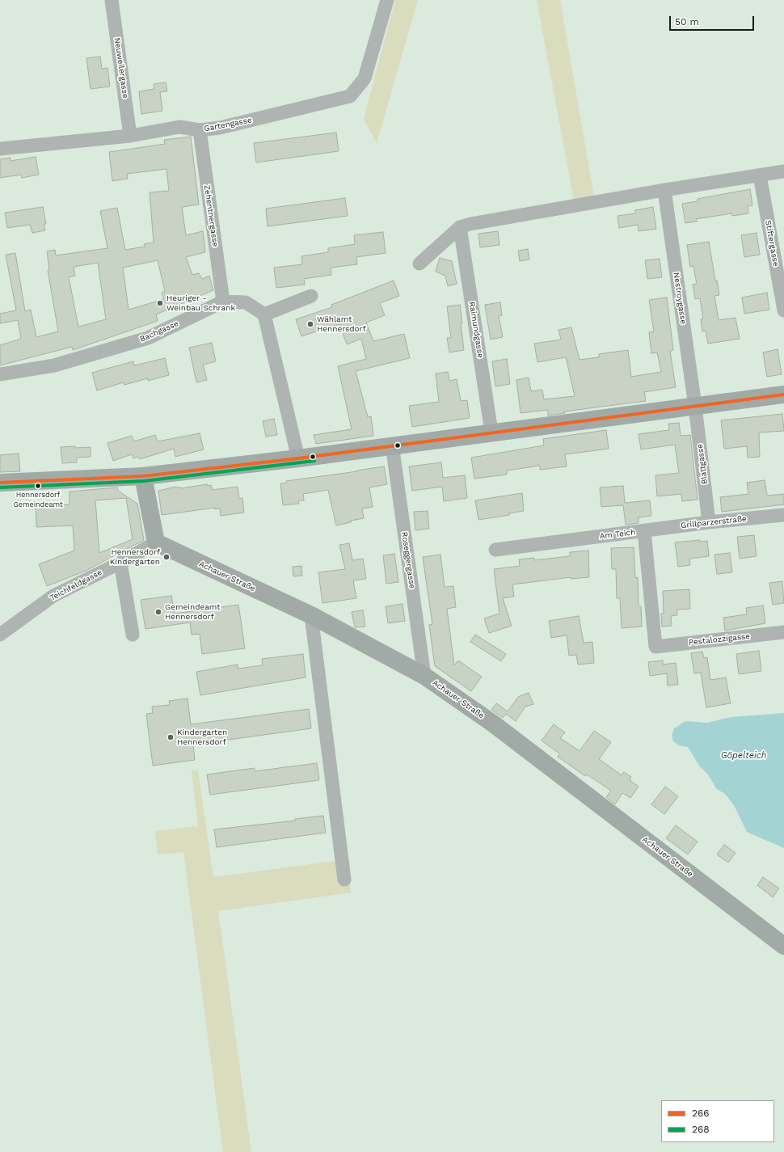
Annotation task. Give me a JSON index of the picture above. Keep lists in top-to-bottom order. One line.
{"streets":{"street":["Neuweilergasse","Gartengasse","Zehentnergasse","Stiftergasse","Nestroygasse","Raimundgasse","Bachgasse","Blattgasse","Grillparzerstraße","Am Teich","Roseggergasse","Achauer Straße","Teichfeldgasse","Pestalozzigasse"]},"crossings":[["Neuweilergasse","Gartengasse"],["Gartengasse","Zehentnergasse"],["Zehentnergasse","Bachgasse"],["Nestroygasse","Blattgasse"],["Blattgasse","Grillparzerstraße"],["Grillparzerstraße","Am Teich"],["Am Teich","Pestalozzigasse"],["Roseggergasse","Achauer Straße"],["Achauer Straße","Teichfeldgasse"]],"water":["Göpelteich"],"places":["Heuriger - Weinbau Schrank","Wählamt Hennersdorf","Hennersdorf Gemeindeamt","Hennersdorf Kindergarten","Gemeindeamt Hennersdorf","Kindergarten Hennersdorf"],"lines":["transit line 266","transit line 268"],"legend":["266","268"],"scale_bar":"50 m"}
